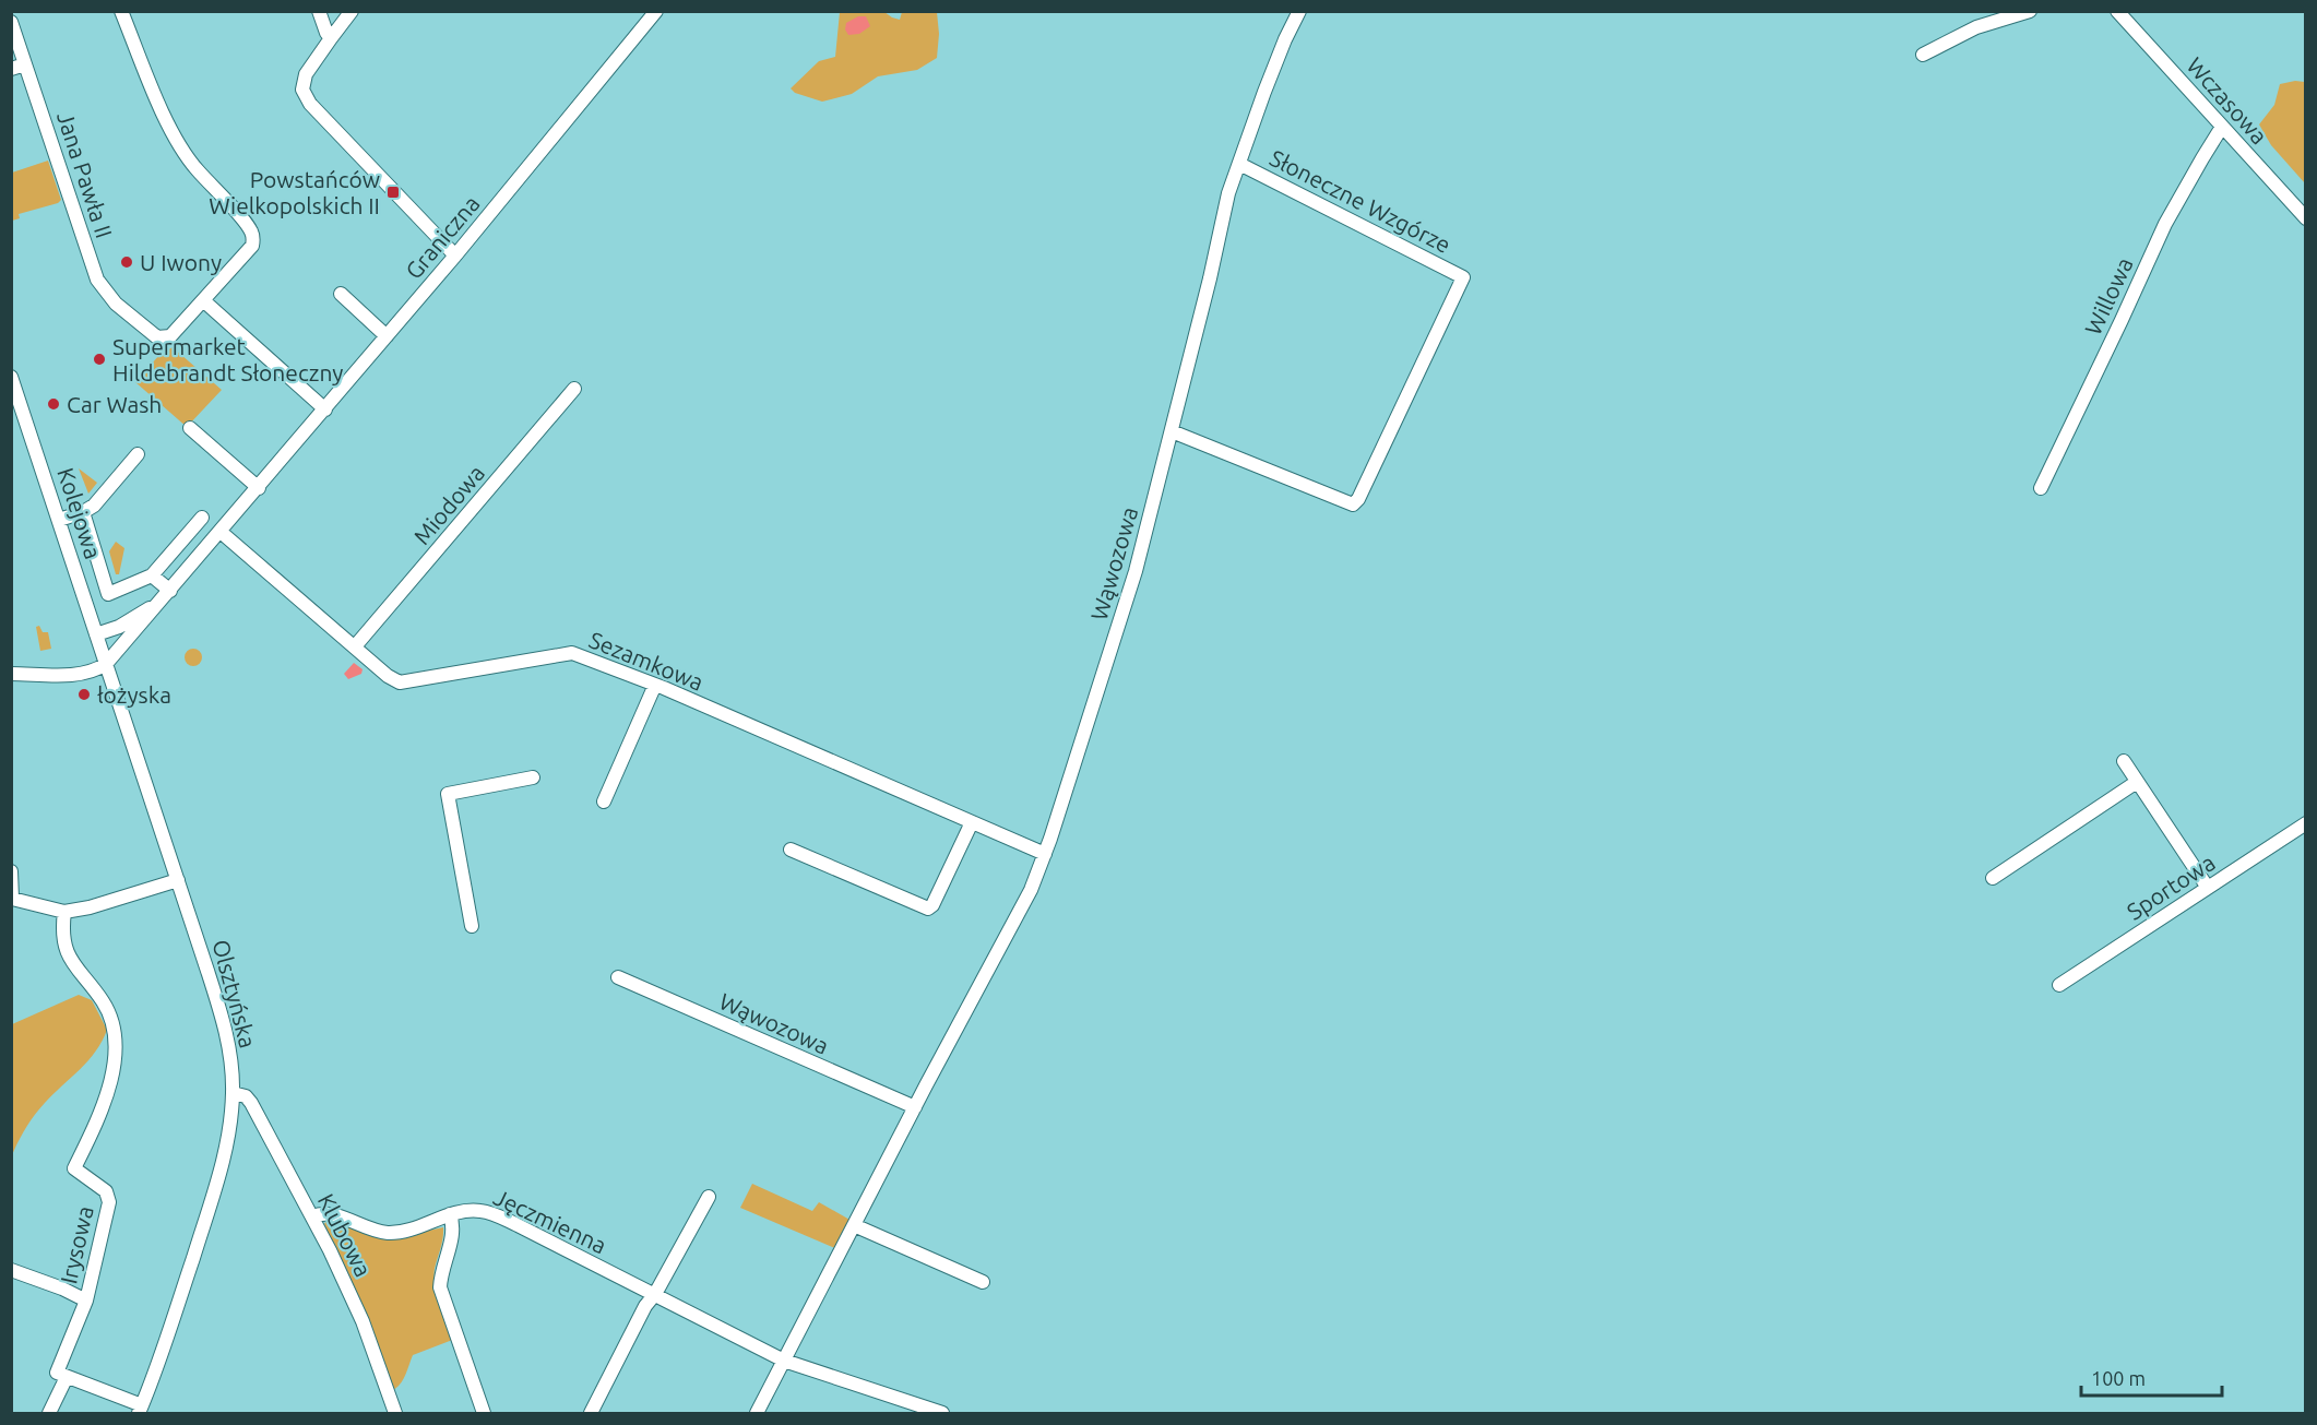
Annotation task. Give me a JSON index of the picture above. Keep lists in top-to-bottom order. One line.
{"streets":{"street":["Wczasowa","Jana Pawła II","Słoneczne Wzgórze","Graniczna","Willowa","Miodowa","Kolejowa","Wąwozowa","Sezamkowa","Sportowa","Olsztyńska","Jęczmienna","Klubowa","Irysowa"]},"crossings":[["Wczasowa","Willowa"],["Słoneczne Wzgórze","Wąwozowa"],["Graniczna","Kolejowa"],["Graniczna","Sezamkowa"],["Graniczna","Olsztyńska"],["Miodowa","Sezamkowa"],["Kolejowa","Olsztyńska"],["Wąwozowa","Sezamkowa"],["Wąwozowa","Jęczmienna"],["Olsztyńska","Klubowa"],["Jęczmienna","Klubowa"]],"places":{"transit":["Powstańców Wielkopolskich II"],"other":["U Iwony","Supermarket Hildebrandt Słoneczny","Car Wash","łożyska"]},"scale_bar":"100 m"}
